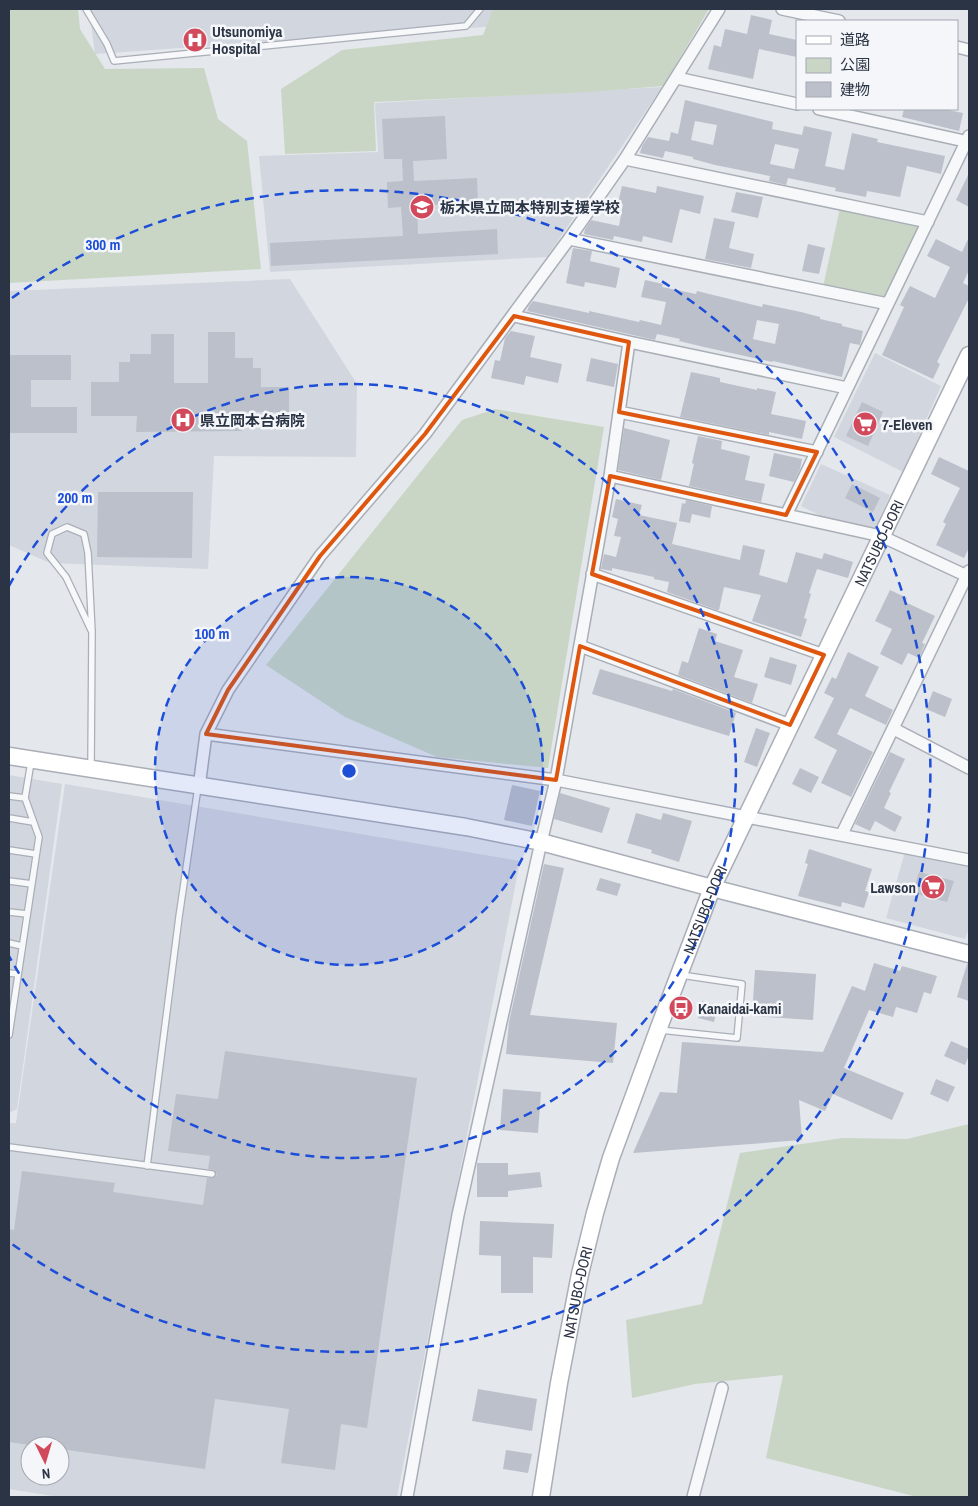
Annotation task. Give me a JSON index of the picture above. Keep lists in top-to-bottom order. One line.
{"streets":{"street":["NATSUBO-DORI"]},"places":{"hospital":["Utsunomiya Hospital","県立岡本台病院"],"school or university":["栃木県立岡本特別支援学校"],"supermarket":["7-Eleven","Lawson"],"bus stop":["Kanaidai-kami"]},"legend":["道路","公園","建物"],"north":"bottom","rings":["300 m","200 m","100 m"]}
